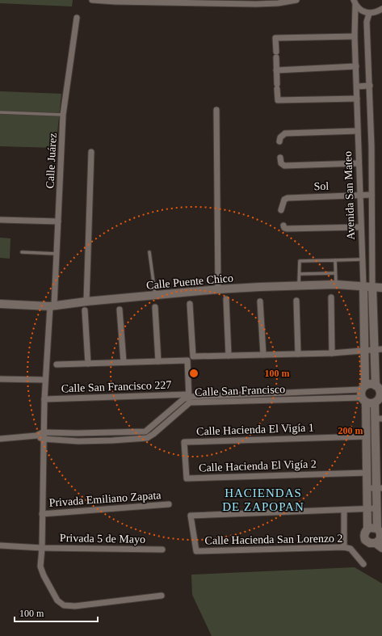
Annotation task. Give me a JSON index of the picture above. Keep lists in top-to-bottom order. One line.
{"streets":{"street":["Calle Juárez","Sol","Avenida San Mateo","Calle Puente Chico","Calle San Francisco 227","Calle San Francisco","Calle Hacienda El Vigía 1","Calle Hacienda El Vigía 2","Privada Emiliano Zapata","Privada 5 de Mayo","Calle Hacienda San Lorenzo 2"]},"crossings":[["Calle Juárez","Calle Puente Chico"],["Calle Juárez","Calle San Francisco 227"],["Calle Juárez","Privada Emiliano Zapata"],["Calle Juárez","Privada 5 de Mayo"],["Sol","Avenida San Mateo"],["Avenida San Mateo","Calle Puente Chico"],["Avenida San Mateo","Calle San Francisco"],["Avenida San Mateo","Calle Hacienda El Vigía 1"],["Avenida San Mateo","Calle Hacienda El Vigía 2"],["Calle San Francisco 227","Calle San Francisco"],["Calle Hacienda El Vigía 1","Calle Hacienda El Vigía 2"]],"districts":["HACIENDAS DE ZAPOPAN"],"scale_bar":"100 m","rings":["100 m","200 m"]}
